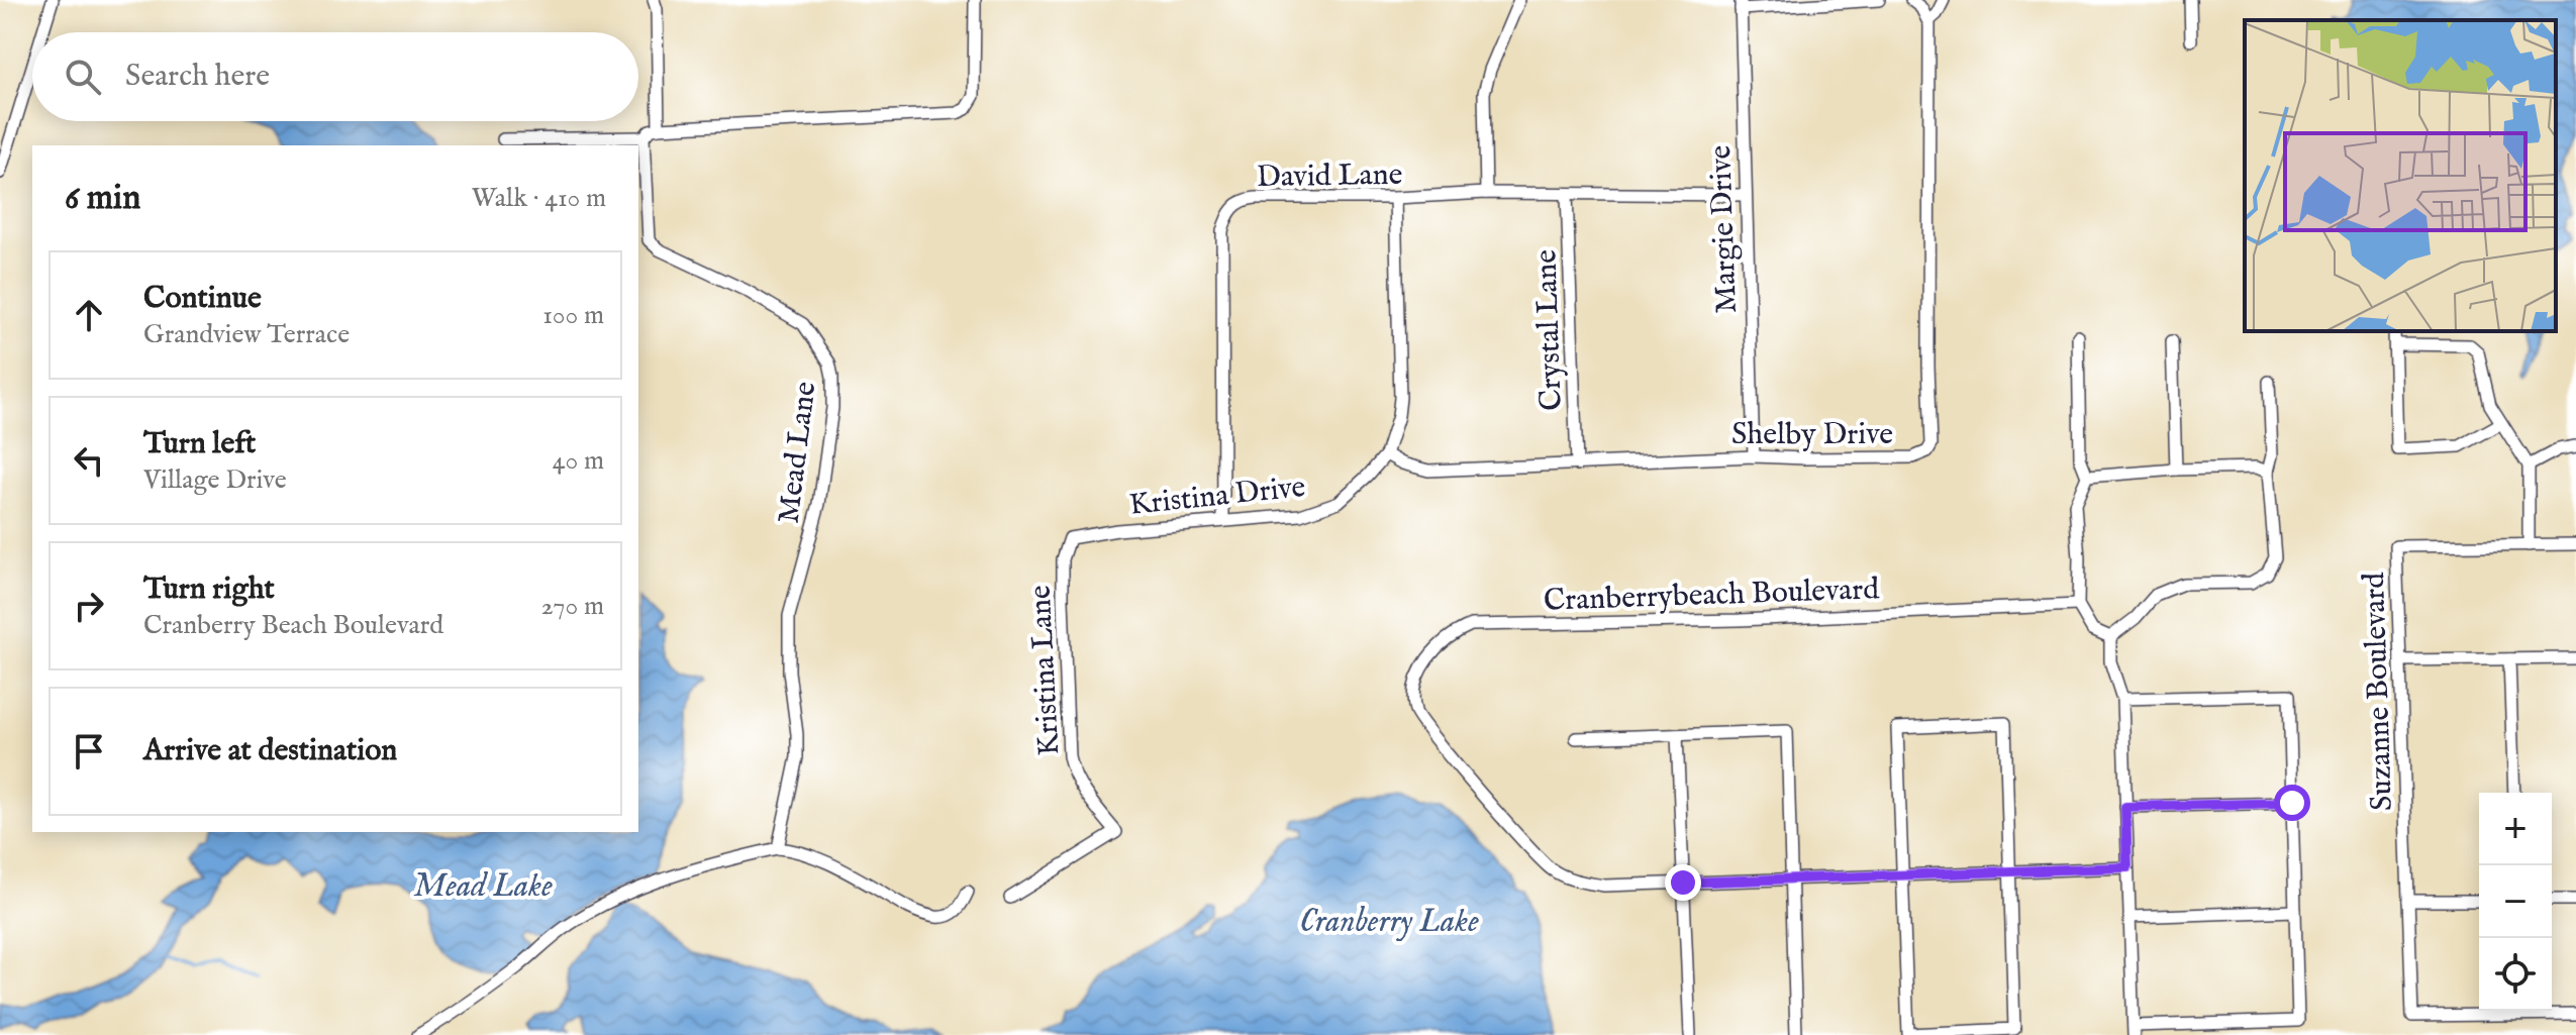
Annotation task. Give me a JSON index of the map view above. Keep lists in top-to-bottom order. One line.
{"streets":{"street":["David Lane","Margie Drive","Crystal Lane","Shelby Drive","Mead Lane","Kristina Drive","Cranberrybeach Boulevard","Kristina Lane","Suzanne Boulevard"]},"crossings":[["David Lane","Margie Drive"],["David Lane","Crystal Lane"],["David Lane","Kristina Drive"],["Margie Drive","Shelby Drive"],["Crystal Lane","Shelby Drive"],["Shelby Drive","Kristina Drive"],["Kristina Drive","Kristina Lane"]],"water":["Mead Lake","Cranberry Lake"],"page":{"search":"Search here","heading":["6 min","Walk · 410 m"],"list":[["Continue","Grandview Terrace","100 m"],["Turn left","Village Drive","40 m"],["Turn right","Cranberry Beach Boulevard","270 m"],"Arrive at destination"],"map_buttons":["+","−"]}}
